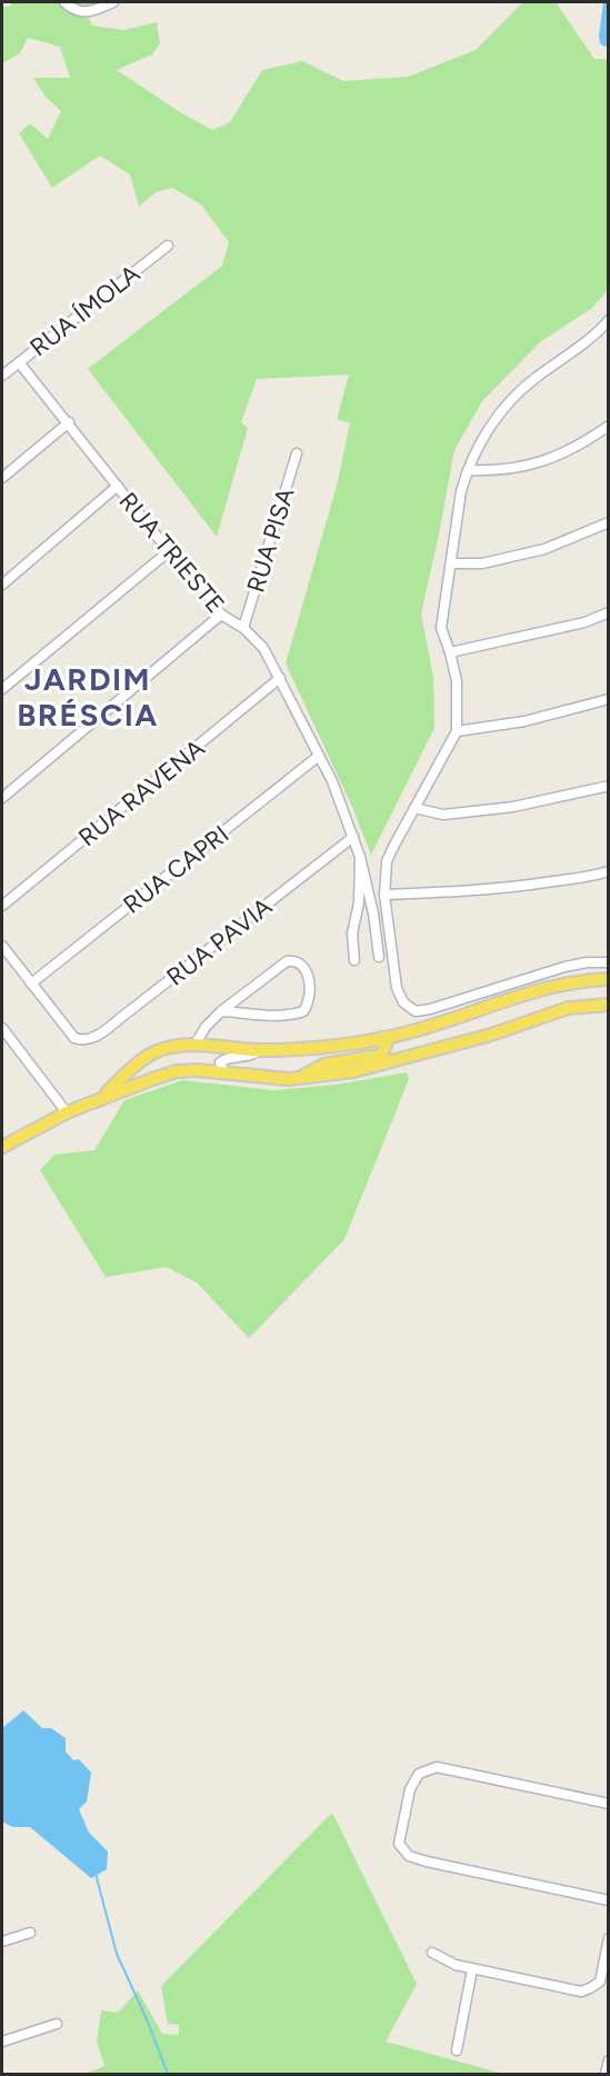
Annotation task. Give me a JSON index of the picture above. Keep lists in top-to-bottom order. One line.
{"streets":{"street":["RUA ÍMOLA","RUA PISA","RUA TRIESTE","RUA RAVENA","RUA CAPRI","RUA PAVIA"]},"crossings":[["RUA ÍMOLA","RUA TRIESTE"],["RUA PISA","RUA TRIESTE"],["RUA TRIESTE","RUA RAVENA"],["RUA TRIESTE","RUA CAPRI"],["RUA TRIESTE","RUA PAVIA"],["RUA CAPRI","RUA PAVIA"]],"districts":["JARDIM BRÉSCIA"]}
